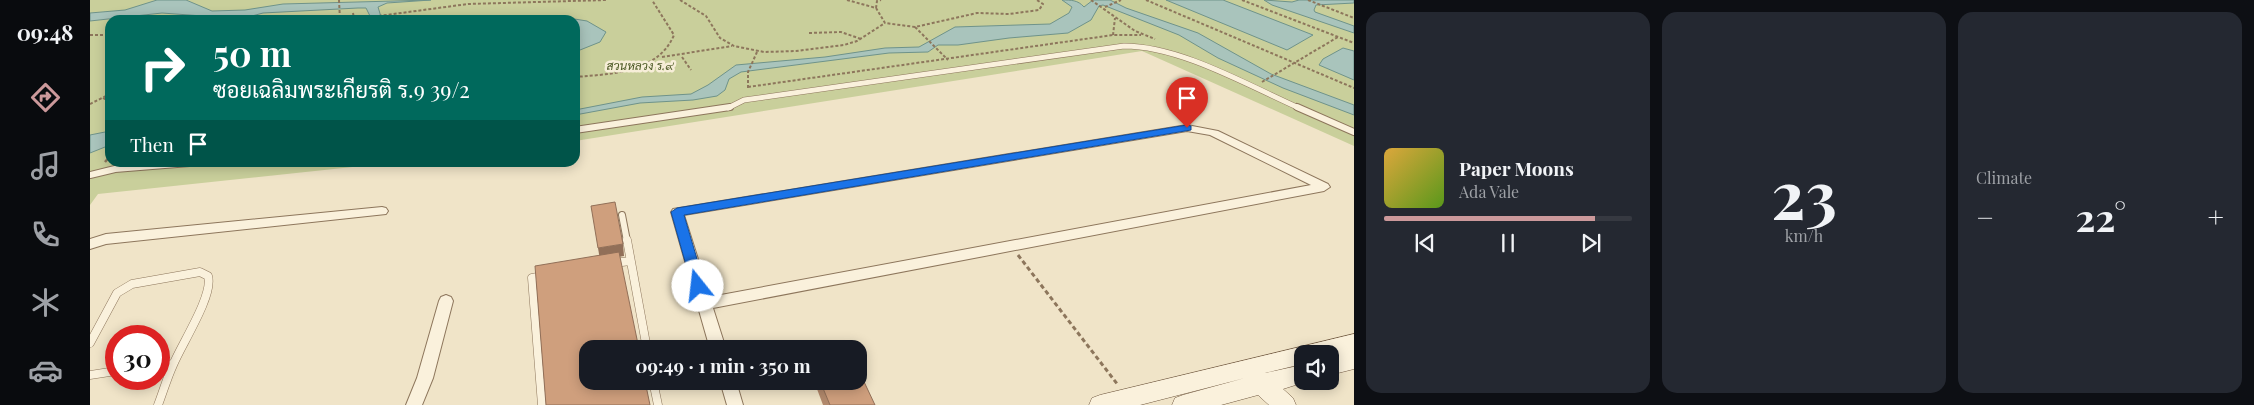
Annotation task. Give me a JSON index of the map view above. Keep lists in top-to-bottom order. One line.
{"parks":["สวนหลวง ร.๙"],"page":{"tabs":"09:48","tile":[["23","km/h"],"Climate"],"turn":["50 m","ซอยเฉลิมพระเกียรติ ร.9 39/2"],"then":"Then","song":["Paper Moons","Ada Vale"],"heat":["−","22°","+"],"limit":"30","trip":"09:49 · 1 min · 350 m"}}
